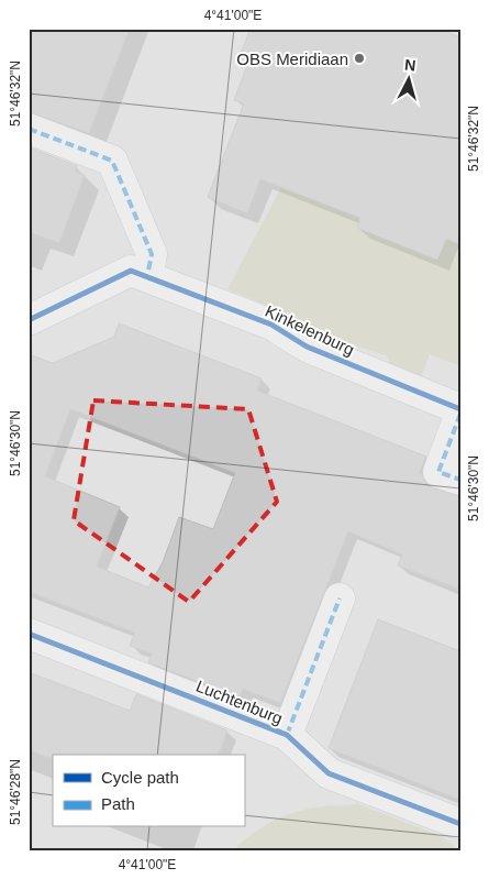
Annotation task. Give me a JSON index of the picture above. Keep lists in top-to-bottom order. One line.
{"streets":{"street":["Kinkelenburg","Luchtenburg"]},"places":["OBS Meridiaan"],"legend":["Cycle path","Path"],"north":"top","coordinates":["4°41'00\"E","51°46'32\"N","51°46'30\"N","51°46'28\"N"]}
